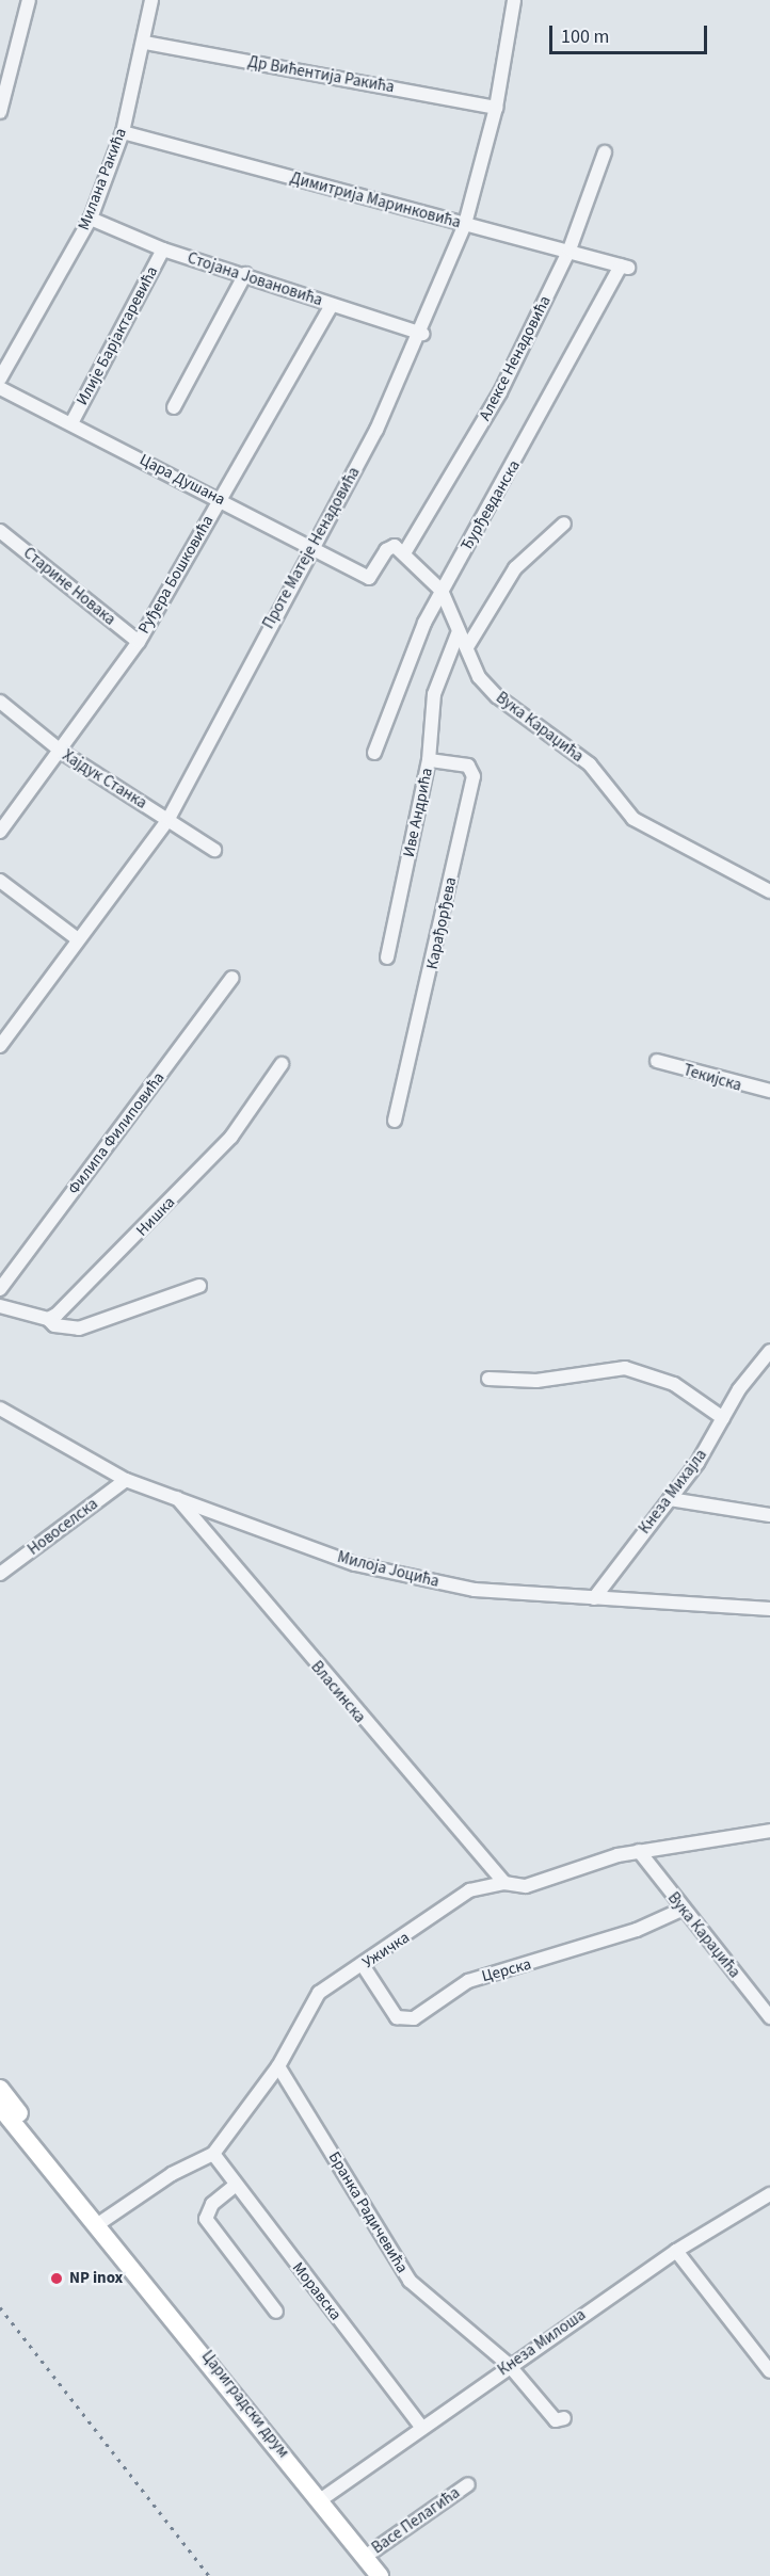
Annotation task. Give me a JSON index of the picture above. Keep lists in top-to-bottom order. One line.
{"streets":{"main road":["Цариградски друм"],"street":["Др Вићентија Ракића","Милана Ракића","Димитрија Маринковића","Стојана Јовановића","Илије Барјактаревића","Алексе Ненадовића","Цара Душана","Ђурђевданска","Проте Матеје Ненадовића","Руђера Бошковића","Старине Новака","Вука Караџића","Хајдук Станка","Иве Андрића","Карађорђева","Текијска","Филипа Филиповића","Нишка","Кнеза Михајла","Новоселска","Милоја Јоцића","Власинска","Ужичка","Церска","Бранка Радичевића","Моравска","Кнеза Милоша","Васе Пелагића"]},"crossings":[["Др Вићентија Ракића","Милана Ракића"],["Др Вићентија Ракића","Проте Матеје Ненадовића"],["Милана Ракића","Димитрија Маринковића"],["Милана Ракића","Стојана Јовановића"],["Димитрија Маринковића","Алексе Ненадовића"],["Димитрија Маринковића","Ђурђевданска"],["Димитрија Маринковића","Проте Матеје Ненадовића"],["Стојана Јовановића","Илије Барјактаревића"],["Стојана Јовановића","Проте Матеје Ненадовића"],["Стојана Јовановића","Руђера Бошковића"],["Илије Барјактаревића","Цара Душана"],["Алексе Ненадовића","Цара Душана"],["Алексе Ненадовића","Вука Караџића"],["Цара Душана","Проте Матеје Ненадовића"],["Цара Душана","Руђера Бошковића"],["Цара Душана","Вука Караџића"],["Ђурђевданска","Вука Караџића"],["Проте Матеје Ненадовића","Хајдук Станка"],["Руђера Бошковића","Старине Новака"],["Руђера Бошковића","Хајдук Станка"],["Вука Караџића","Иве Андрића"],["Вука Караџића","Ужичка"],["Вука Караџића","Церска"],["Иве Андрића","Карађорђева"],["Кнеза Михајла","Милоја Јоцића"],["Новоселска","Милоја Јоцића"],["Милоја Јоцића","Власинска"],["Власинска","Ужичка"],["Ужичка","Церска"],["Ужичка","Бранка Радичевића"],["Ужичка","Моравска"],["Ужичка","Цариградски друм"],["Бранка Радичевића","Кнеза Милоша"],["Моравска","Кнеза Милоша"],["Кнеза Милоша","Цариградски друм"],["Цариградски друм","Васе Пелагића"]],"places":["NP inox"],"scale_bar":"100 m"}
